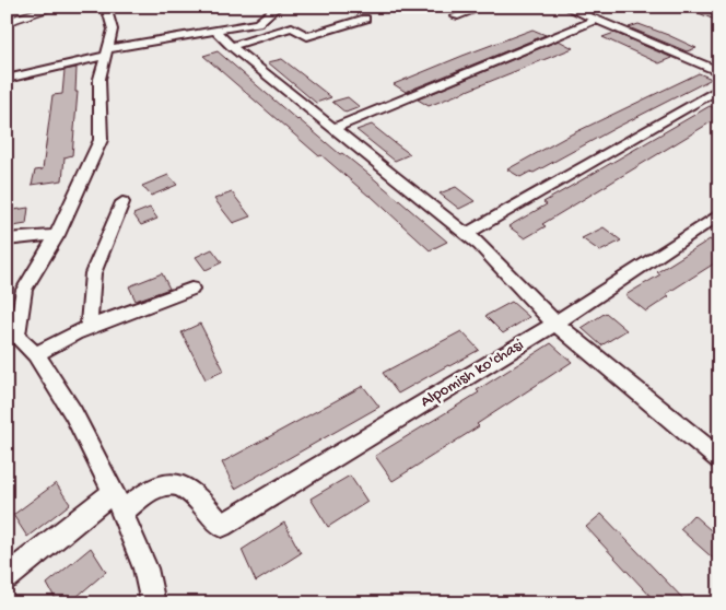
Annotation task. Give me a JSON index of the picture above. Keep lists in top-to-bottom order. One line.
{"streets":{"street":["Alpomish ko'chasi"]}}
